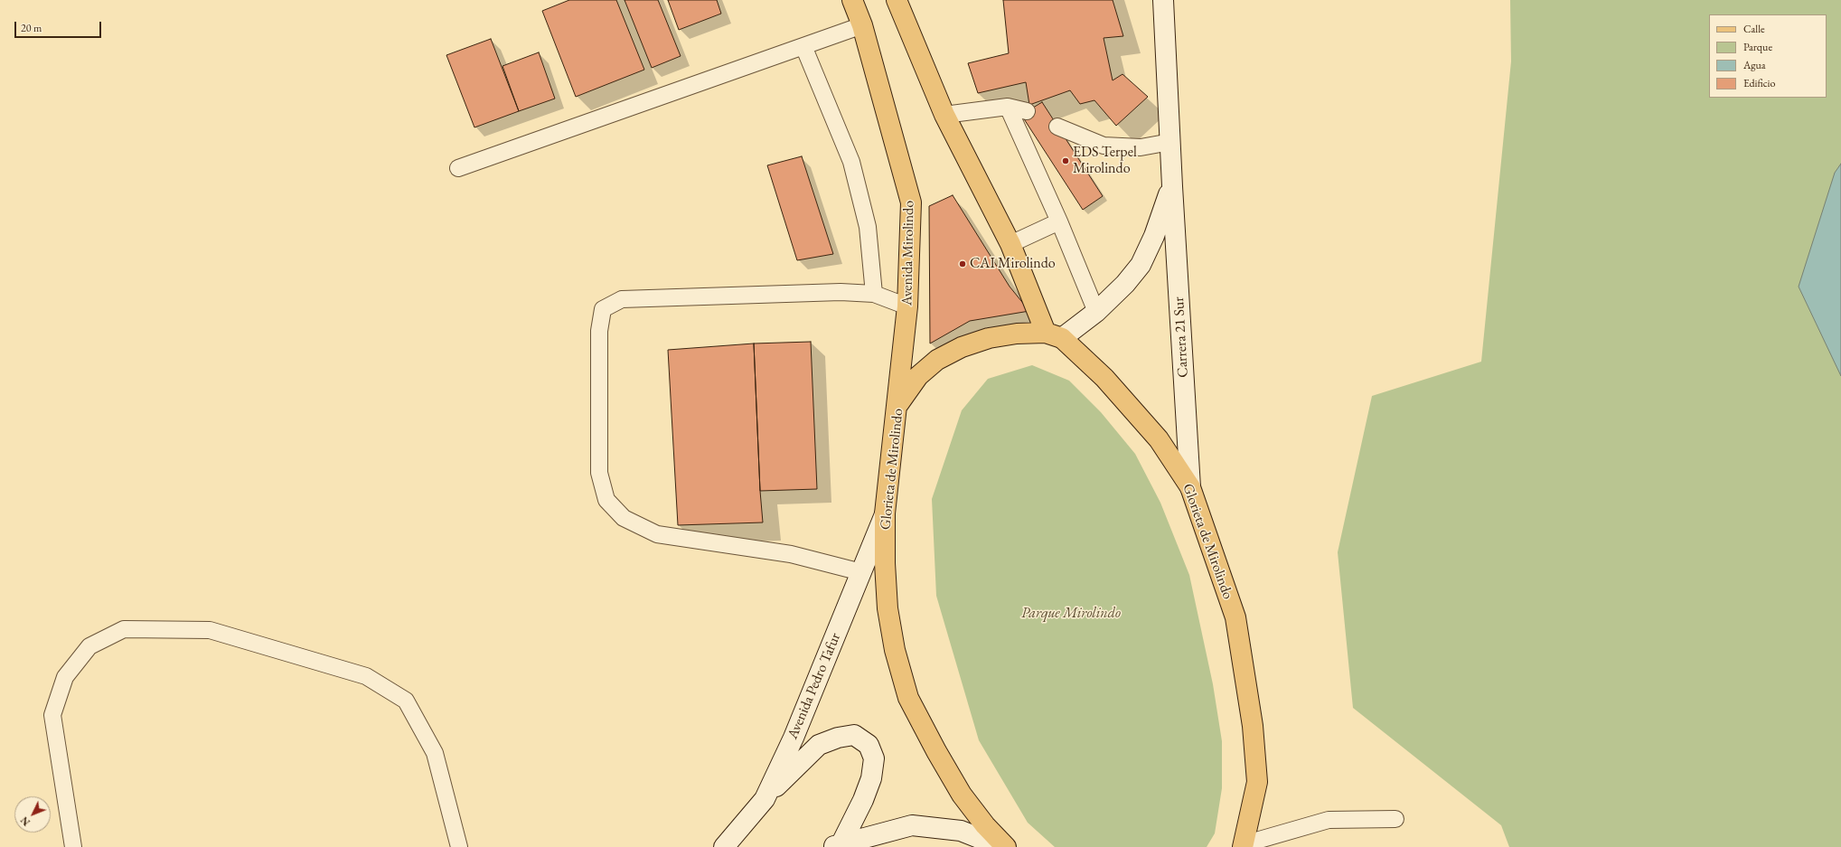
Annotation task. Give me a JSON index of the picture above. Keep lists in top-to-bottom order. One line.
{"streets":{"main road":["Avenida Mirolindo","Carrera 21 Sur","Glorieta de Mirolindo","Avenida Pedro Tafur"]},"crossings":[["Avenida Mirolindo","Glorieta de Mirolindo"],["Carrera 21 Sur","Glorieta de Mirolindo"],["Glorieta de Mirolindo","Avenida Pedro Tafur"]],"parks":["Parque Mirolindo"],"places":["EDS Terpel Mirolindo","CAI Mirolindo"],"legend":["Calle","Parque","Agua","Edificio"],"scale_bar":"20 m","north":"bottom left"}
